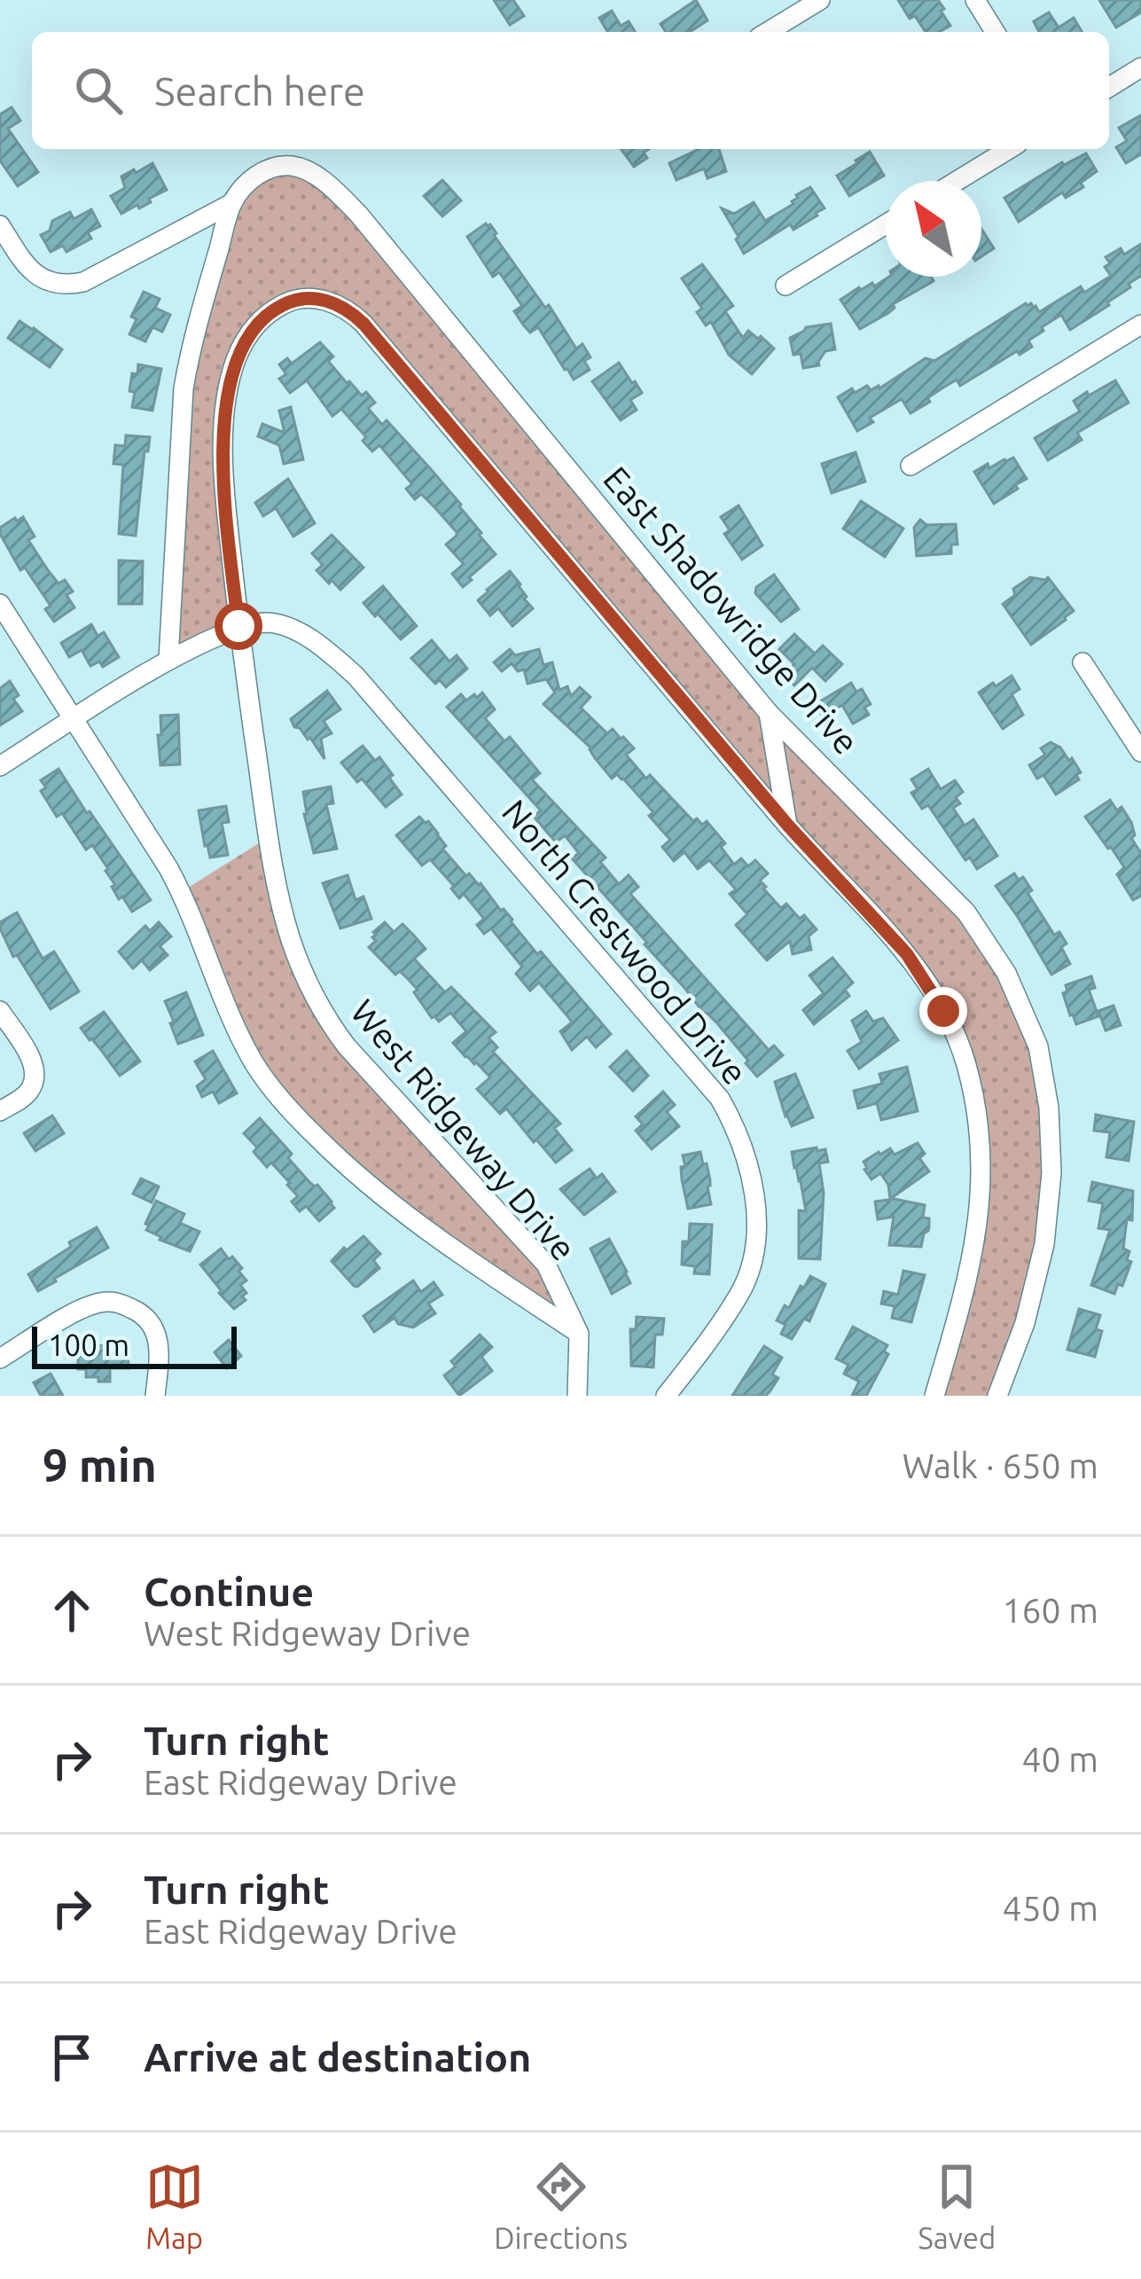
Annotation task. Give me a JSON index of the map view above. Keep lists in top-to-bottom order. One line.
{"streets":{"street":["East Shadowridge Drive","North Crestwood Drive","West Ridgeway Drive"]},"crossings":[["North Crestwood Drive","West Ridgeway Drive"]],"scale_bar":"100 m","north":"top left","page":{"search":"Search here","scale":"100 m","heading":["9 min","Walk · 650 m"],"list":[["Continue","West Ridgeway Drive","160 m"],["Turn right","East Ridgeway Drive","40 m"],["Turn right","East Ridgeway Drive","450 m"],"Arrive at destination"],"nav":["Map","Directions","Saved"]}}
